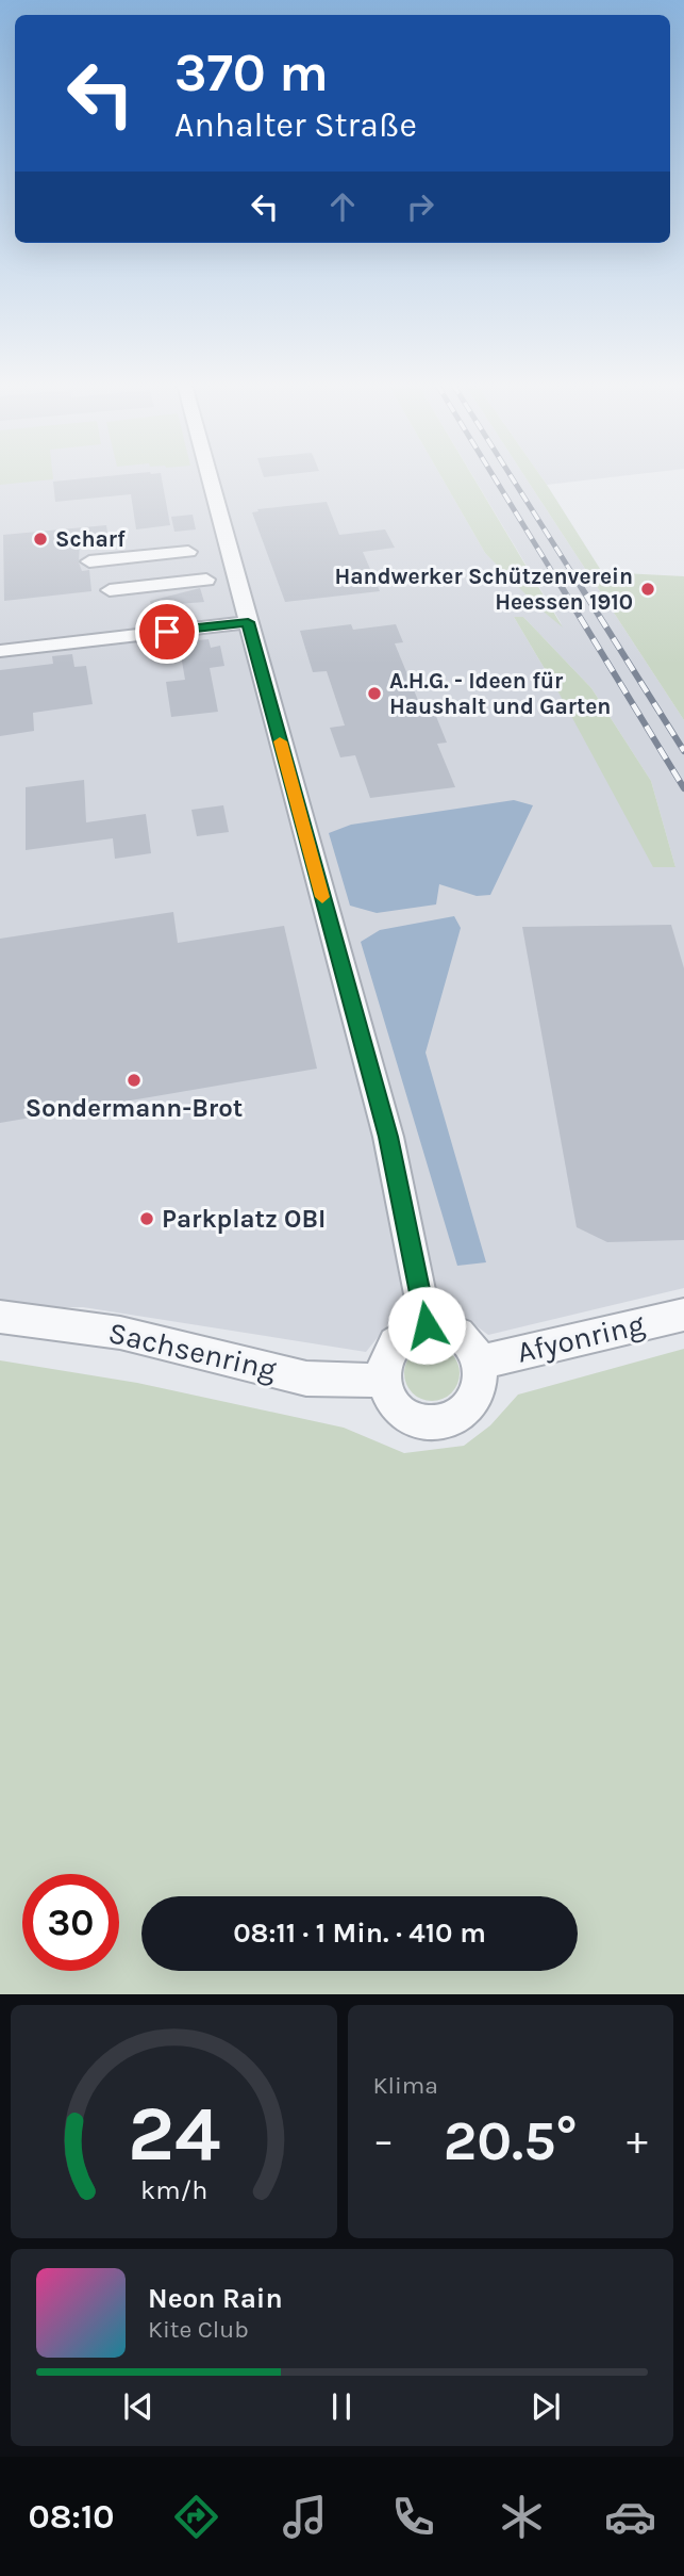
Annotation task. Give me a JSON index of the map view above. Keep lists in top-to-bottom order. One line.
{"streets":{"street":["Afyonring","Sachsenring"]},"crossings":[["Afyonring","Sachsenring"]],"places":["Scharf","Handwerker Schützenverein Heessen 1910","A.H.G. - Ideen für Haushalt und Garten","Sondermann-Brot","Parkplatz OBI"],"page":{"turn":["370 m","Anhalter Straße"],"limit":"30","trip":"08:11 · 1 Min. · 410 m","tile":"Klima","heat":["−","20.5°","+"],"song":["Neon Rain","Kite Club"],"tabs":"08:10","gauge":["24","km/h"]}}
